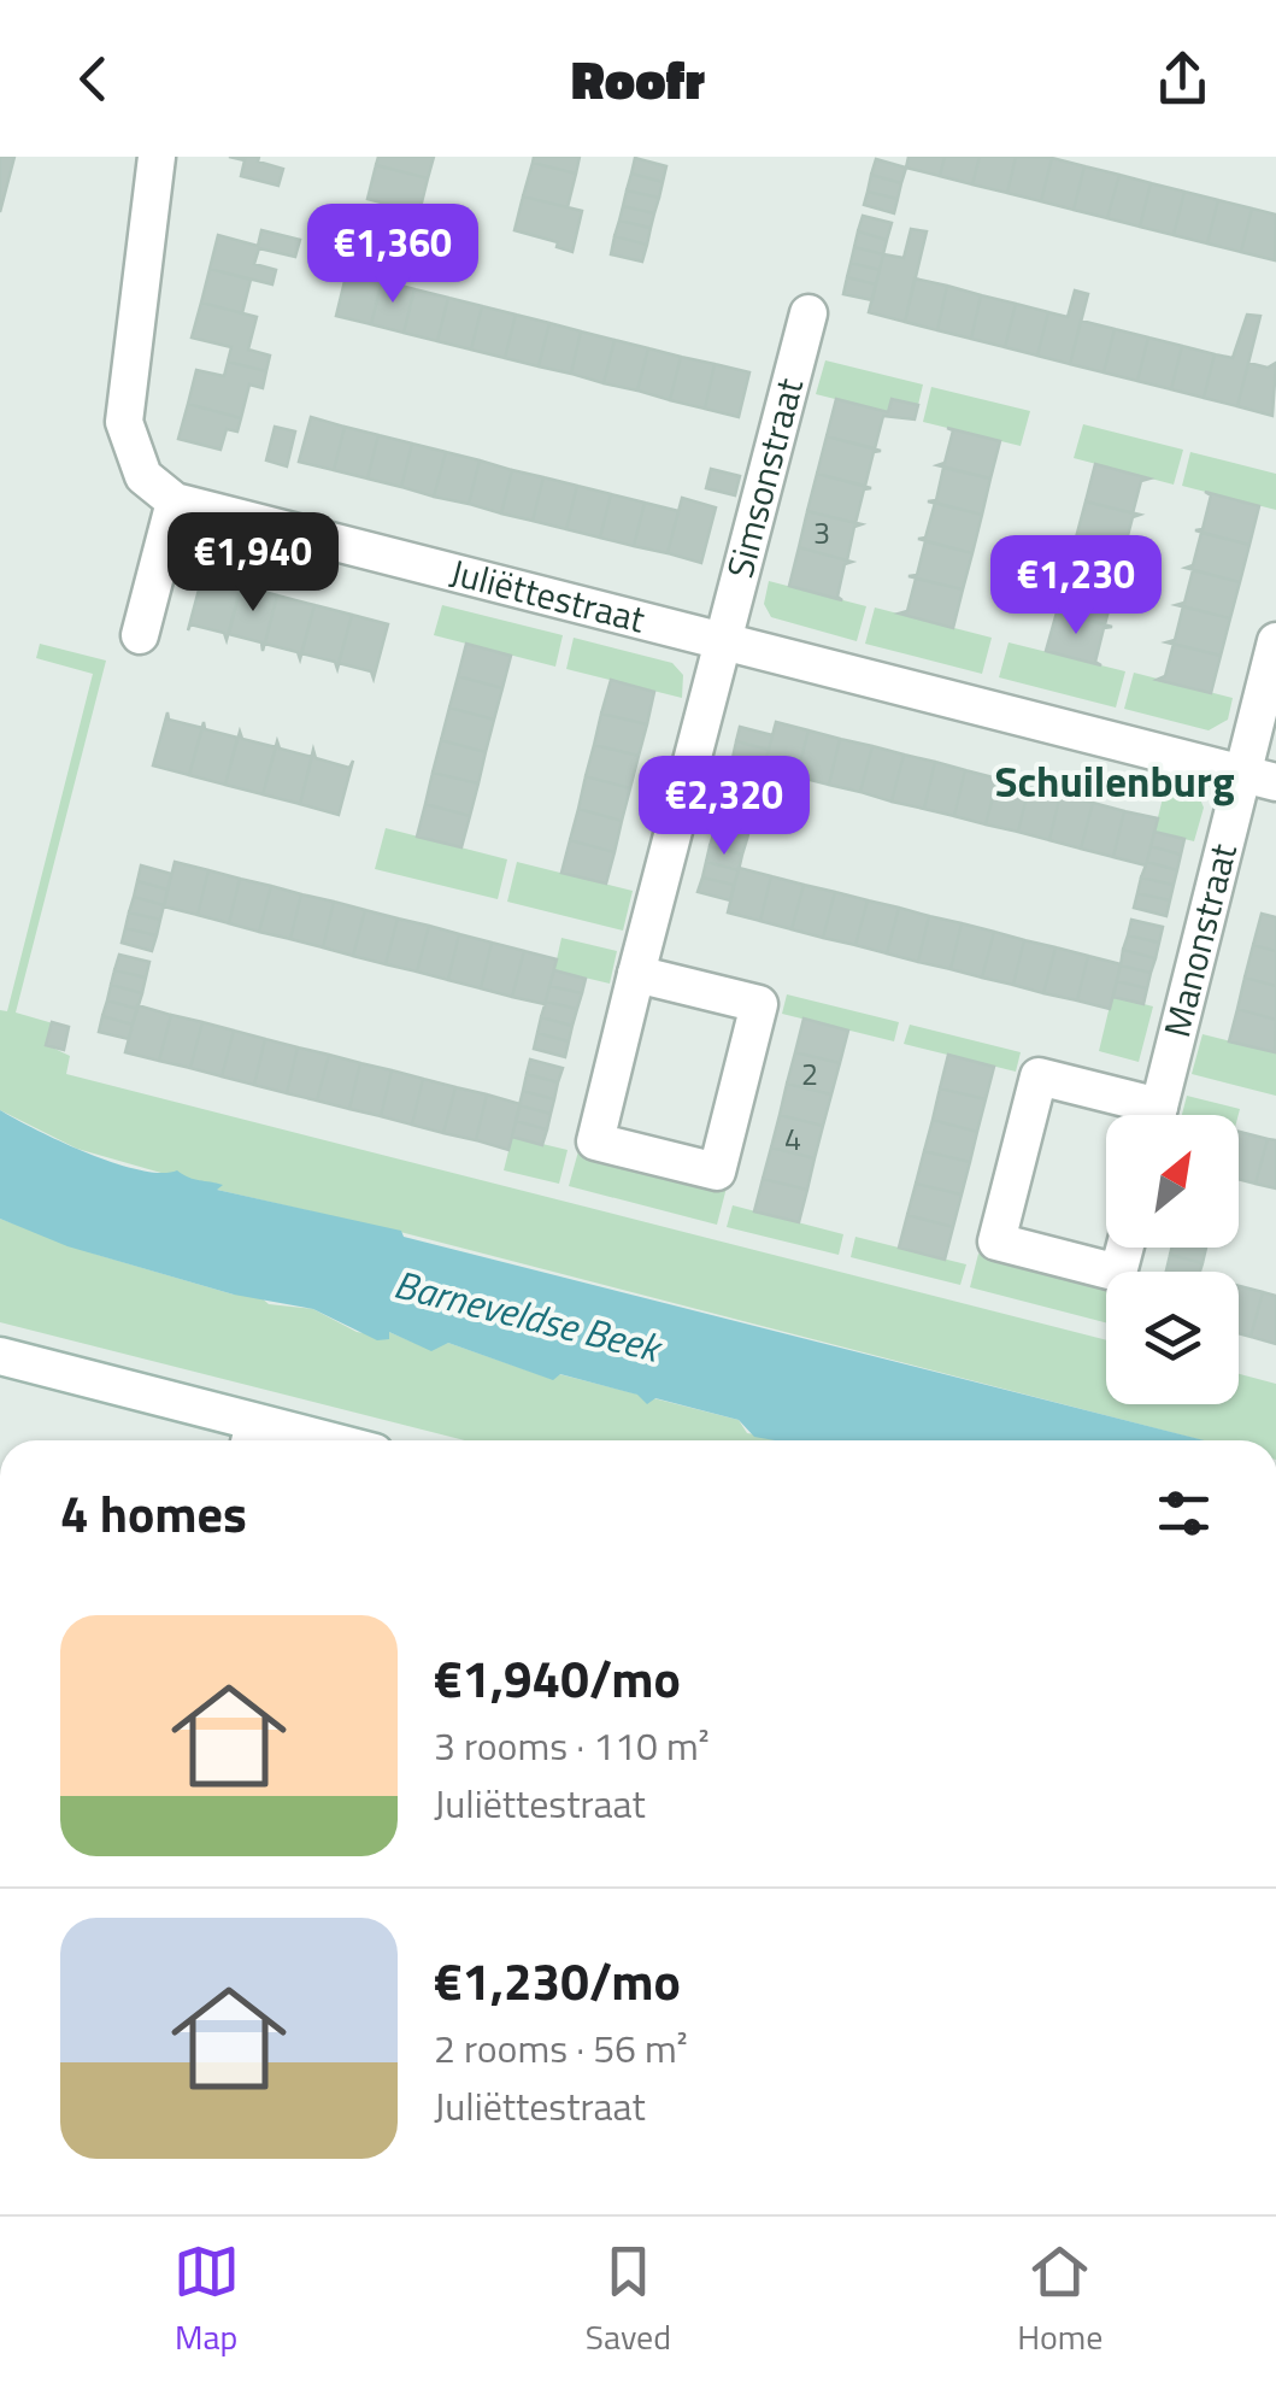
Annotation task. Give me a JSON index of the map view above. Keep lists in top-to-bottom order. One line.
{"streets":{"street":["Simsonstraat","Juliëttestraat","Manonstraat"]},"crossings":[["Simsonstraat","Juliëttestraat"],["Juliëttestraat","Manonstraat"]],"districts":["Schuilenburg"],"water":["Barneveldse Beek"],"house_numbers":["3","2","4"],"north":"top right","page":{"header":"Roofr","price":["€1,360","€1,940","€1,230","€2,320"],"heading":"4 homes","list":[{"name":"€1,940/mo","note":"3 rooms · 110 m² · Juliëttestraat"},{"name":"€1,230/mo","note":"2 rooms · 56 m² · Juliëttestraat"}],"tabs":["Map","Saved","Home"]}}
